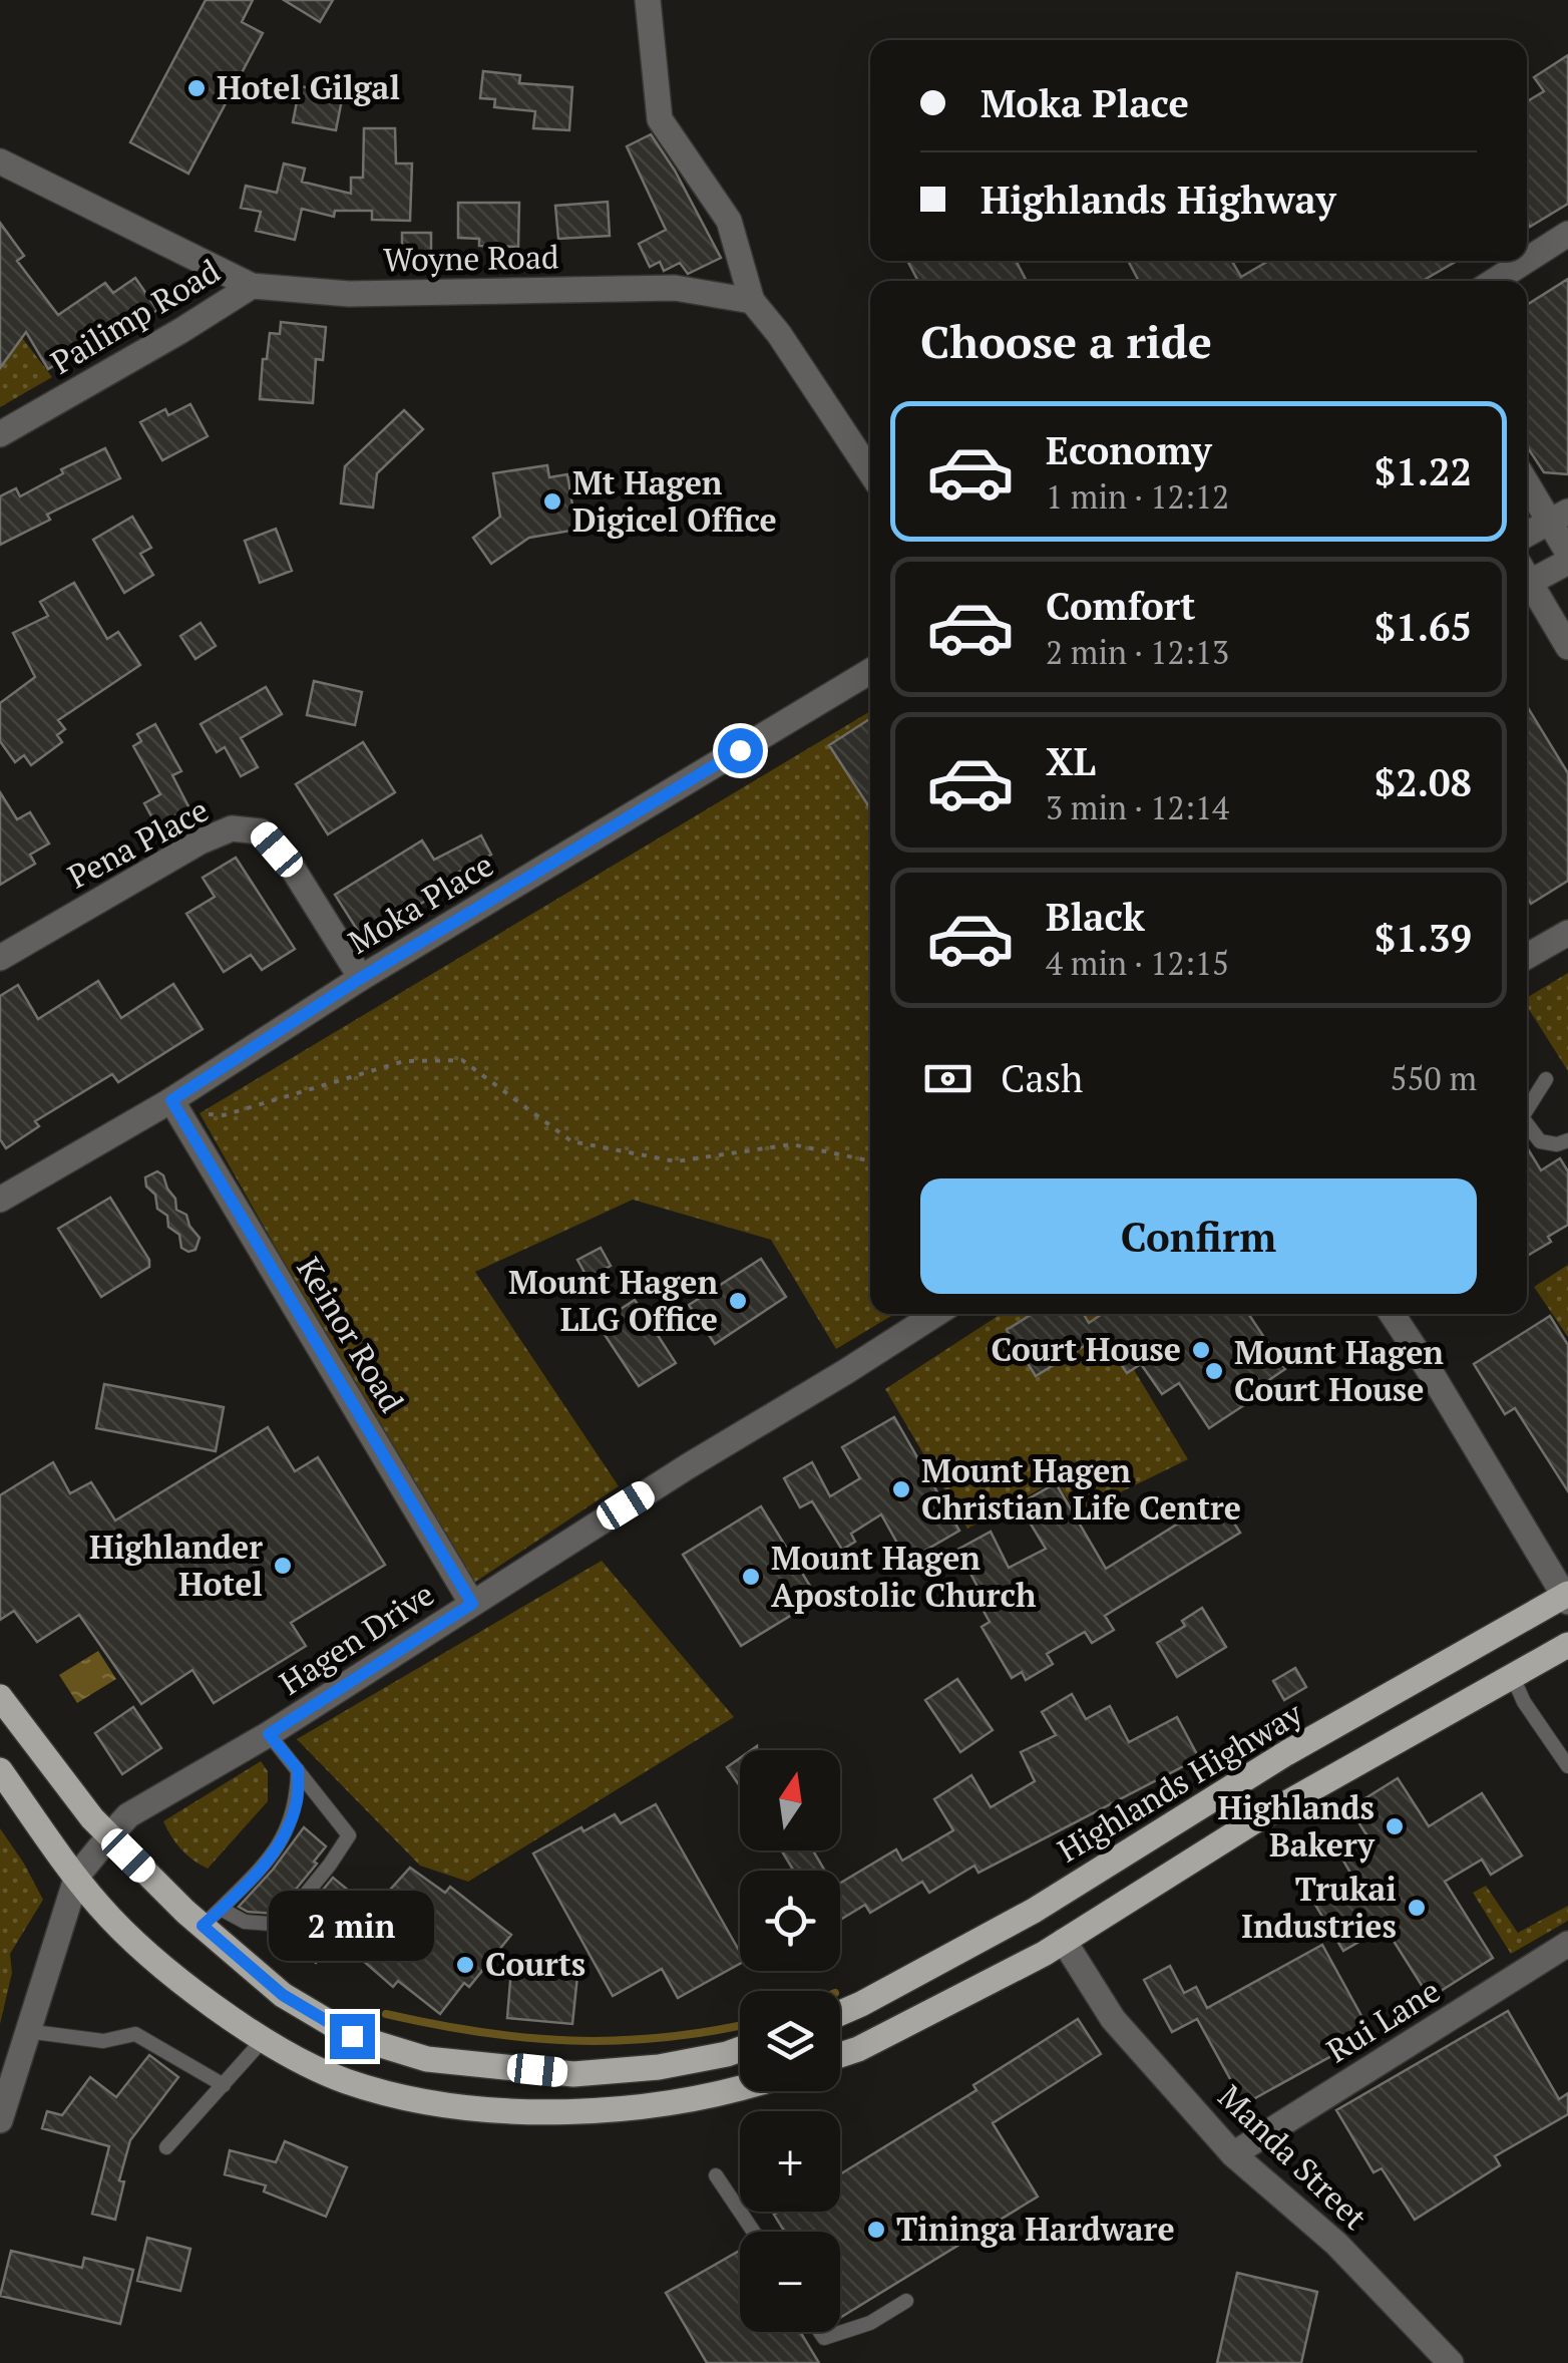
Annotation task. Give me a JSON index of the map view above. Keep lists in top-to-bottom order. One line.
{"streets":{"main road":["Highlands Highway"],"street":["Woyne Road","Pailimp Road","Pena Place","Moka Place","Keinor Road","Hagen Drive","Rui Lane","Manda Street"]},"crossings":[["Woyne Road","Pailimp Road"],["Pena Place","Moka Place"],["Moka Place","Keinor Road"],["Keinor Road","Hagen Drive"],["Rui Lane","Manda Street"]],"places":["Hotel Gilgal","Mt Hagen Digicel Office","Mount Hagen LLG Office","Court House","Mount Hagen Court House","Mount Hagen Christian Life Centre","Highlander Hotel","Mount Hagen Apostolic Church","Highlands Bakery","Trukai Industries","Courts","Tininga Hardware"],"north":"top","page":{"banner":["Moka Place","Highlands Highway"],"heading":"Choose a ride","list":[{"name":"Economy","note":"1 min · 12:12","value":"$1.22"},{"name":"Comfort","note":"2 min · 12:13","value":"$1.65"},{"name":"XL","note":"3 min · 12:14","value":"$2.08"},{"name":"Black","note":"4 min · 12:15","value":"$1.39"}],"pay":["Cash","550 m"],"buttons":"Confirm","map_buttons":["+","−"],"bubble":"2 min"}}
